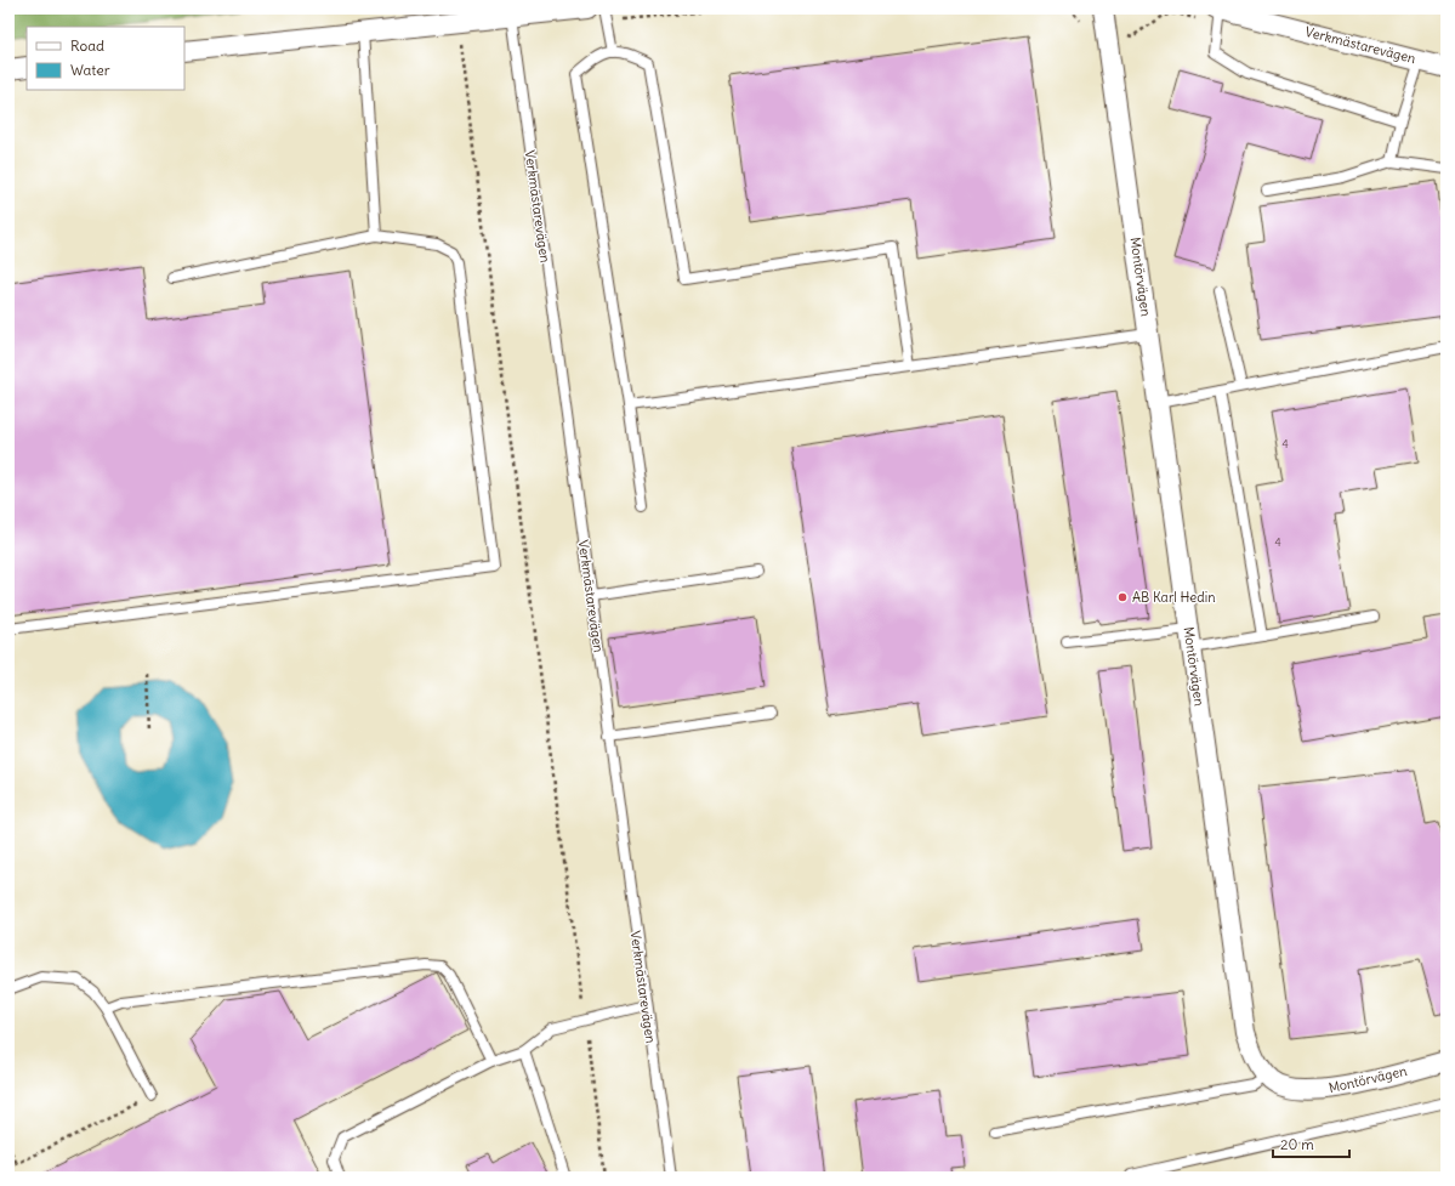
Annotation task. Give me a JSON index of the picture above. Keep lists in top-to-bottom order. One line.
{"streets":{"street":["Verkmästarevägen","Montörvägen"]},"places":["AB Karl Hedin"],"house_numbers":["4","4"],"legend":["Road","Water"],"scale_bar":"20 m"}
